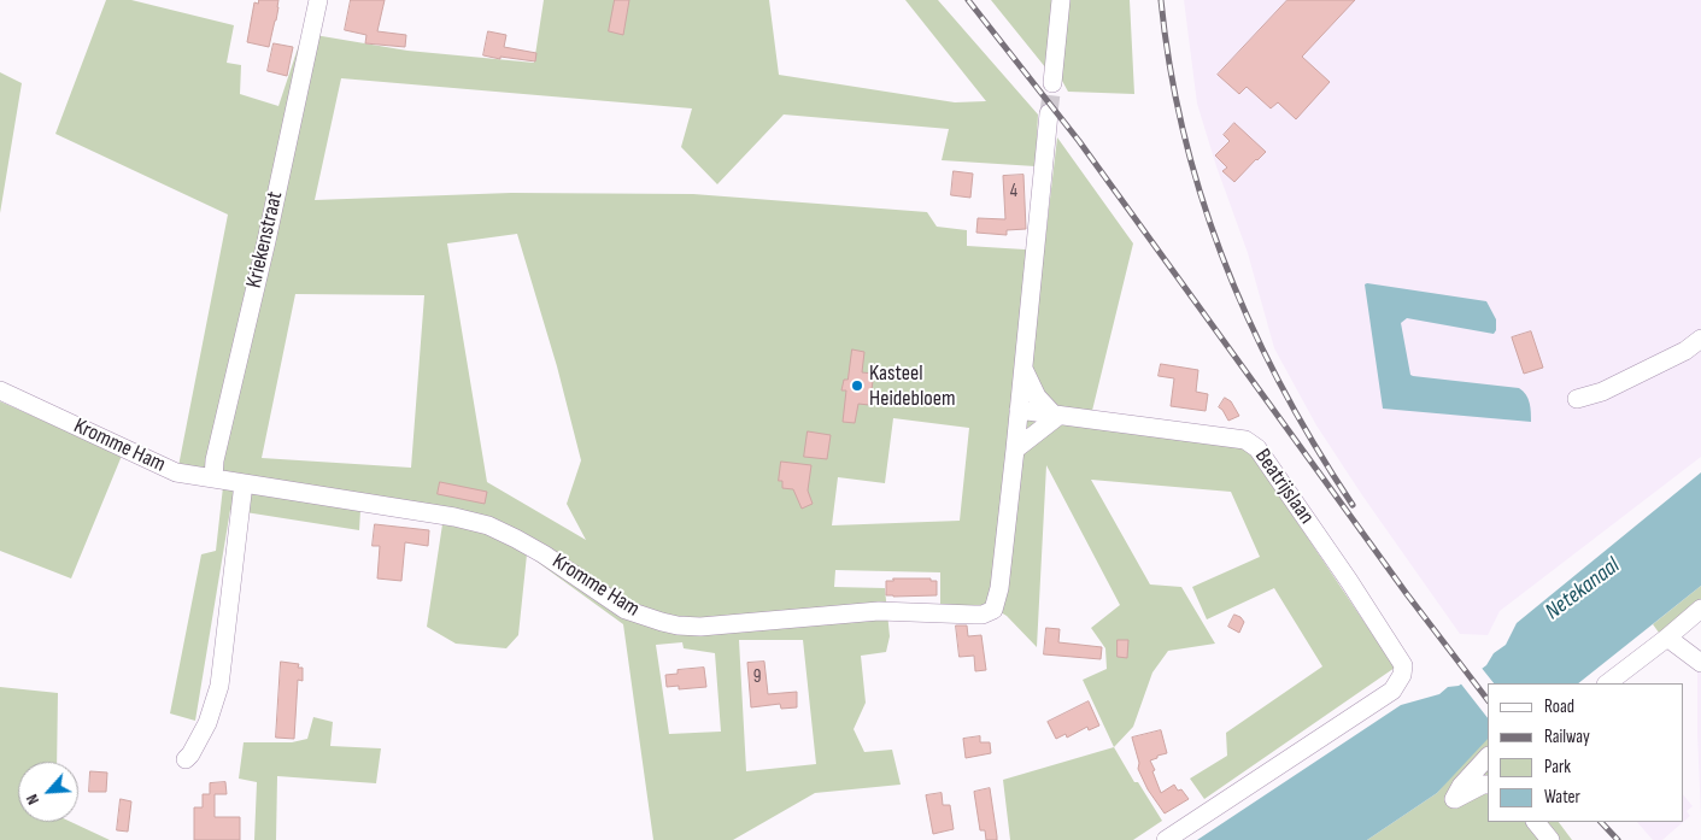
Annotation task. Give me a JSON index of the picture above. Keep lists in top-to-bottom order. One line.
{"streets":{"street":["Kriekenstraat","Kromme Ham","Beatrijslaan"]},"crossings":[["Kriekenstraat","Kromme Ham"]],"water":["Netekanaal"],"places":["Kasteel Heidebloem"],"house_numbers":["4","9"],"legend":["Road","Railway","Park","Water"],"north":"bottom left"}
